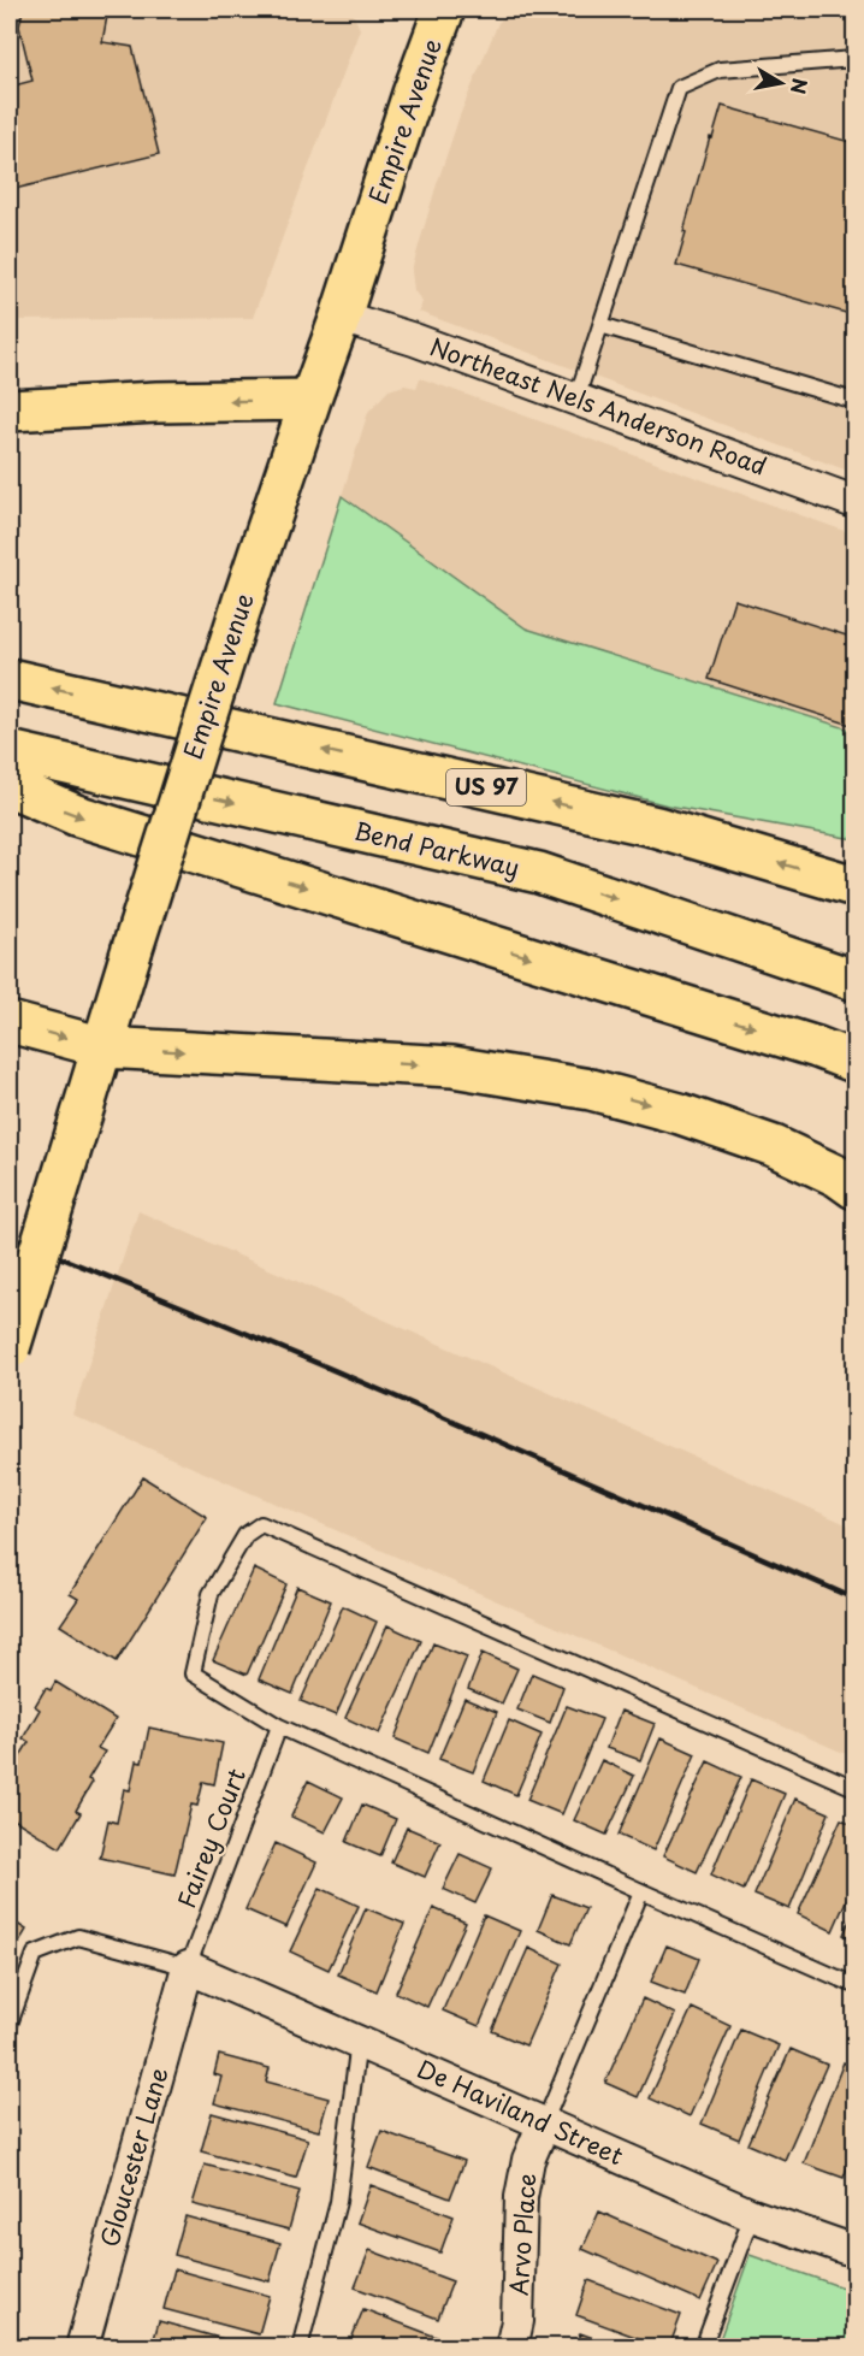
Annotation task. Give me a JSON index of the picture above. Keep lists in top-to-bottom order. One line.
{"streets":{"highway":["Empire Avenue","US 97","Bend Parkway"],"street":["Northeast Nels Anderson Road","De Haviland Street","Gloucester Lane","Arvo Place"],"lane":["Fairey Court"]},"crossings":[["Empire Avenue","Northeast Nels Anderson Road"],["Fairey Court","De Haviland Street"],["Fairey Court","Gloucester Lane"],["De Haviland Street","Gloucester Lane"],["De Haviland Street","Arvo Place"]],"north":"right"}
